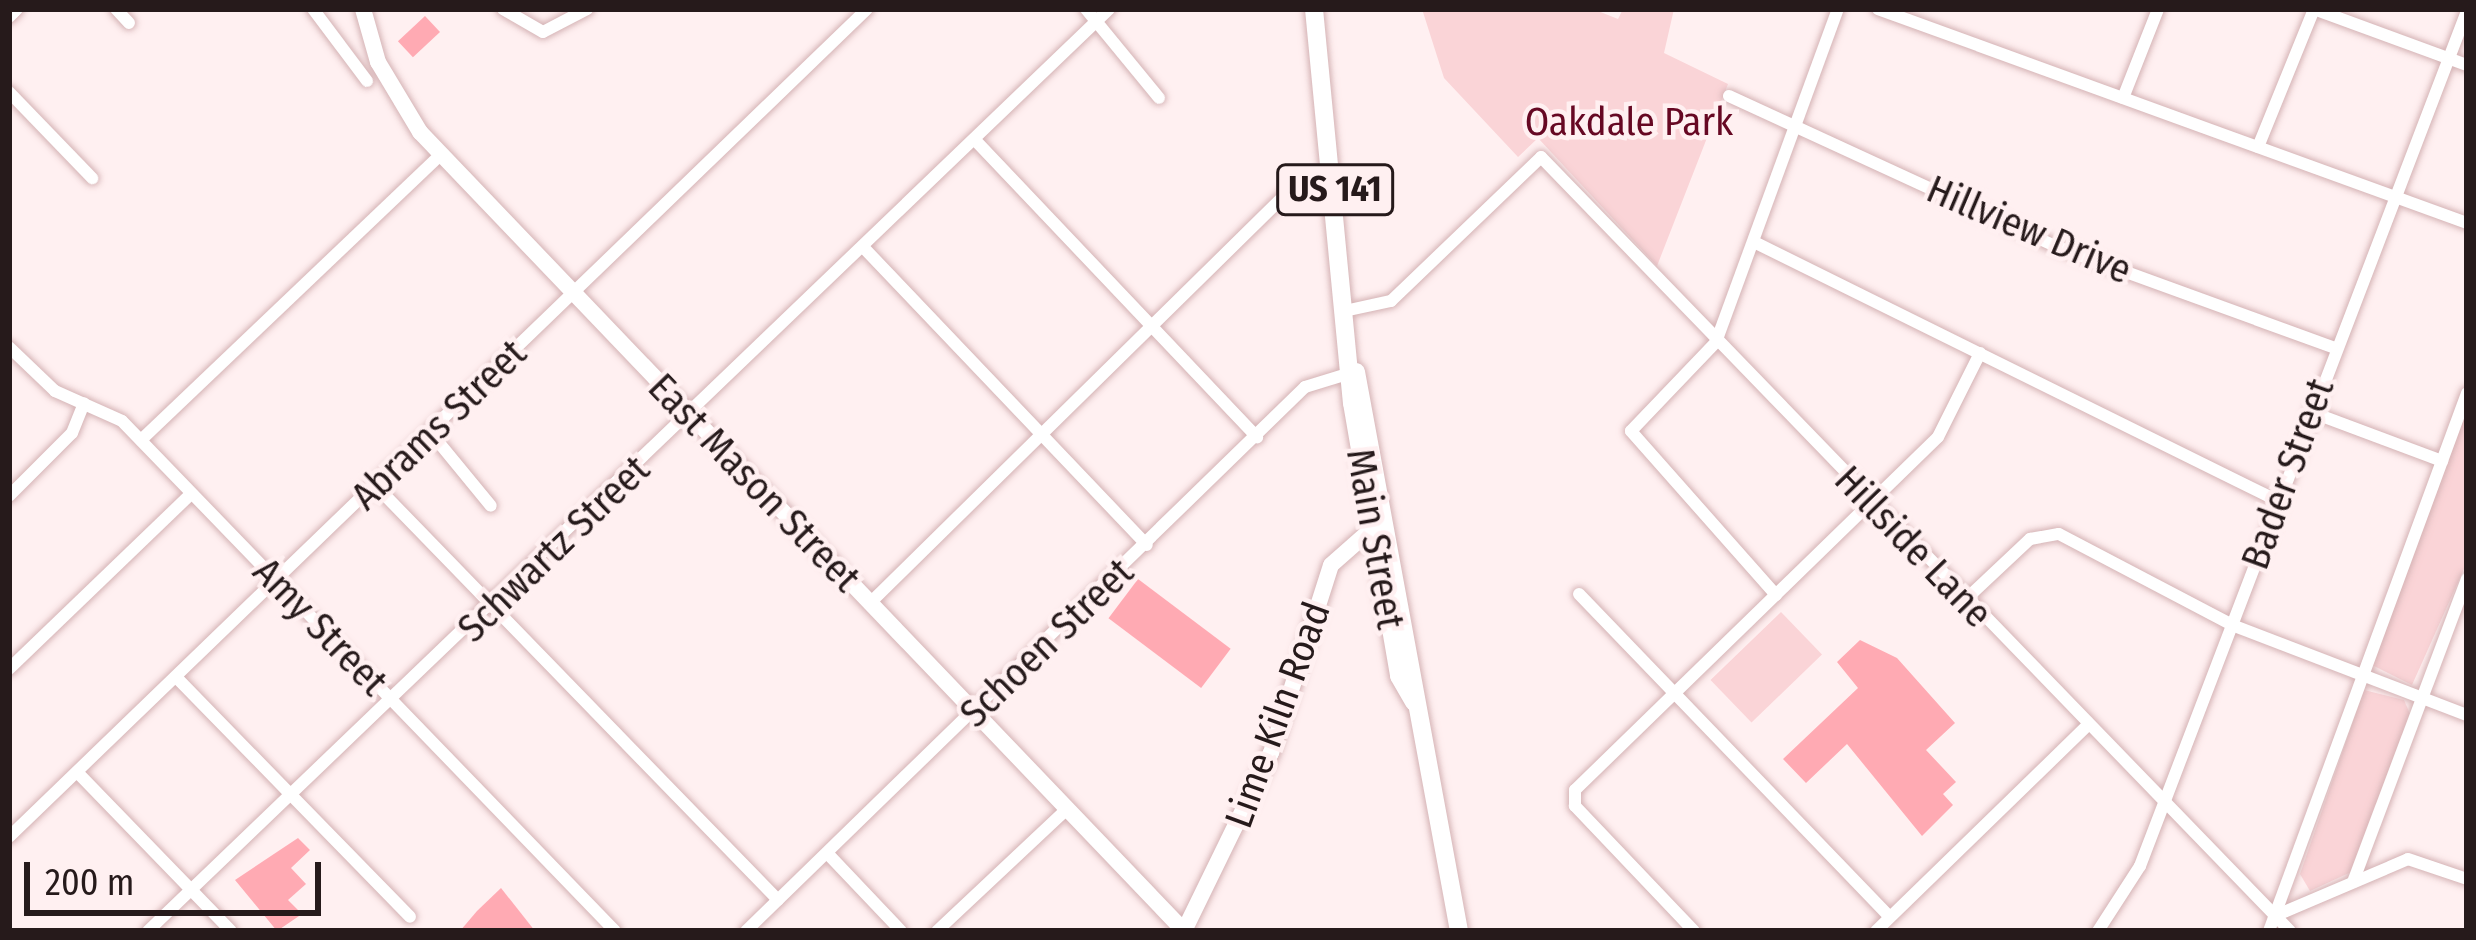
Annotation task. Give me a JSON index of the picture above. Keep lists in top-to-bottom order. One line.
{"streets":{"main road":["US 141","East Mason Street","Main Street","Lime Kiln Road"],"street":["Hillview Drive","Abrams Street","Bader Street","Hillside Lane","Schwartz Street","Amy Street","Schoen Street"]},"crossings":[["Hillview Drive","Bader Street"],["Abrams Street","East Mason Street"],["Abrams Street","Amy Street"],["Bader Street","Hillside Lane"],["East Mason Street","Schwartz Street"],["East Mason Street","Schoen Street"],["East Mason Street","Lime Kiln Road"],["Main Street","Hillside Lane"],["Main Street","Schoen Street"],["Main Street","Lime Kiln Road"],["Schwartz Street","Amy Street"]],"parks":["Oakdale Park"],"scale_bar":"200 m"}
